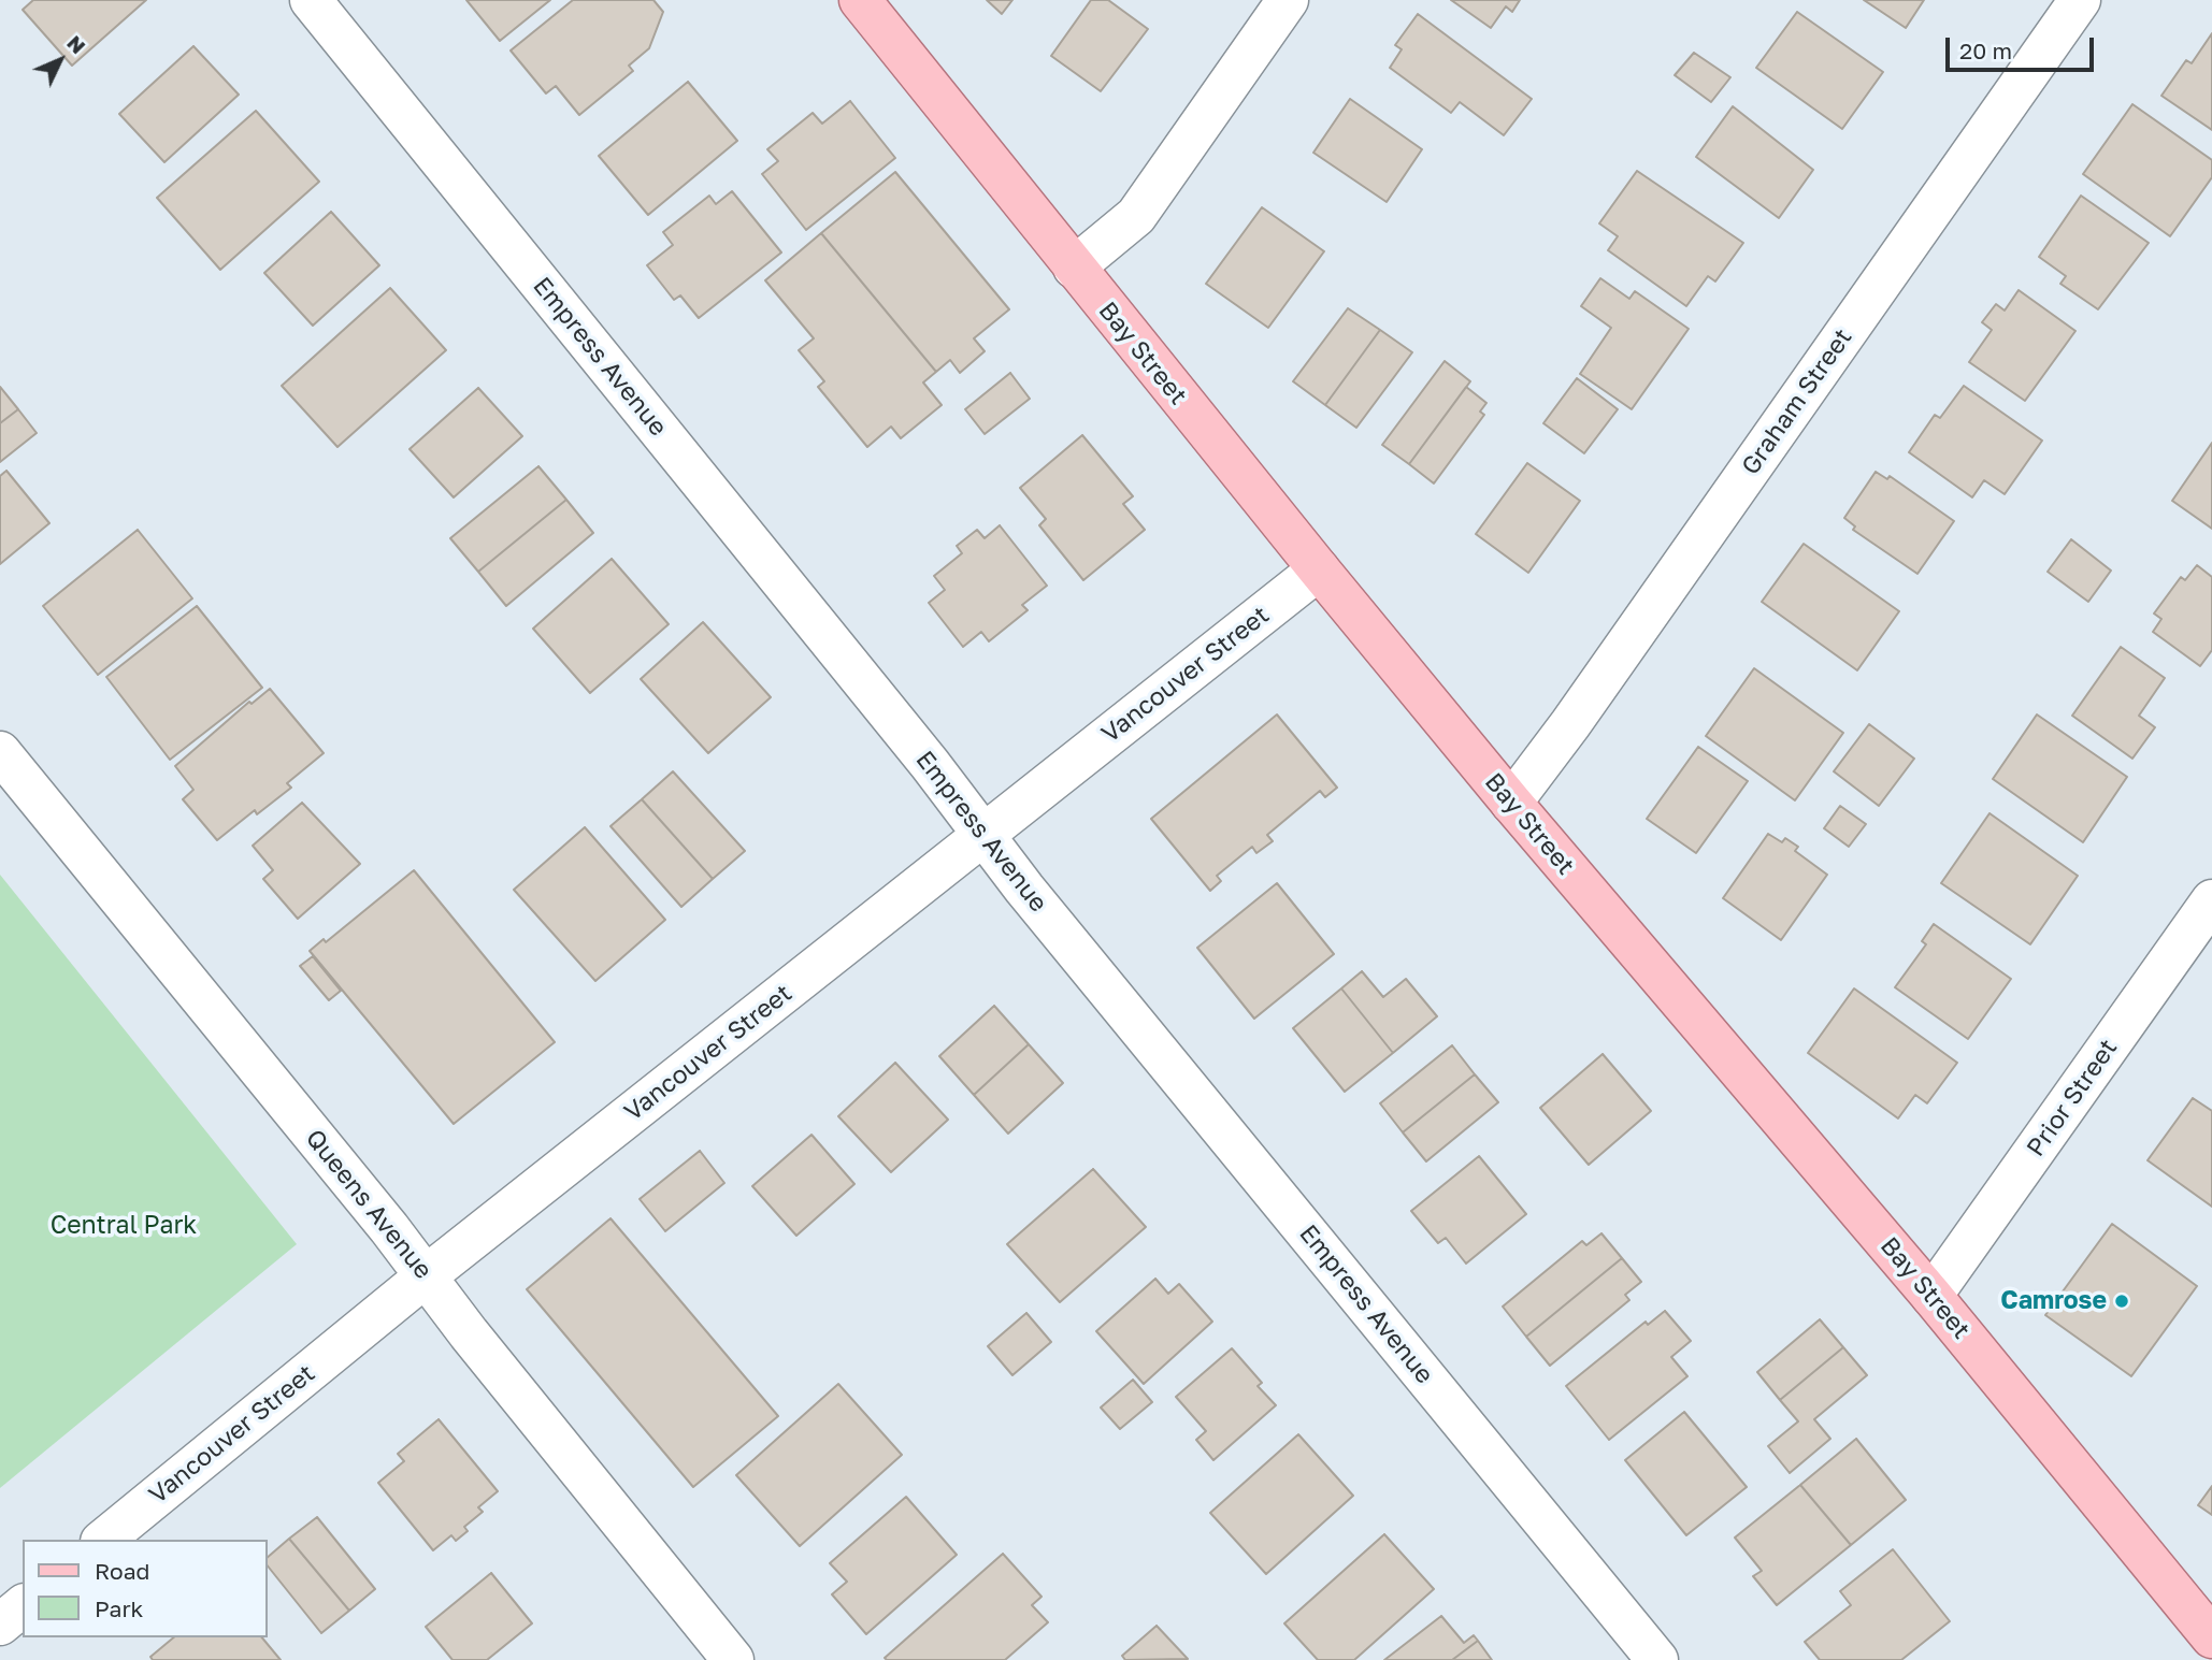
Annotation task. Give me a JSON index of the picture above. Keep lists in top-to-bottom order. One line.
{"streets":{"main road":["Bay Street"],"street":["Empress Avenue","Graham Street","Vancouver Street","Prior Street","Queens Avenue"]},"crossings":[["Bay Street","Graham Street"],["Bay Street","Vancouver Street"],["Bay Street","Prior Street"],["Empress Avenue","Vancouver Street"],["Vancouver Street","Queens Avenue"]],"parks":["Central Park"],"places":["Camrose"],"legend":["Road","Park"],"scale_bar":"20 m","north":"top right"}
